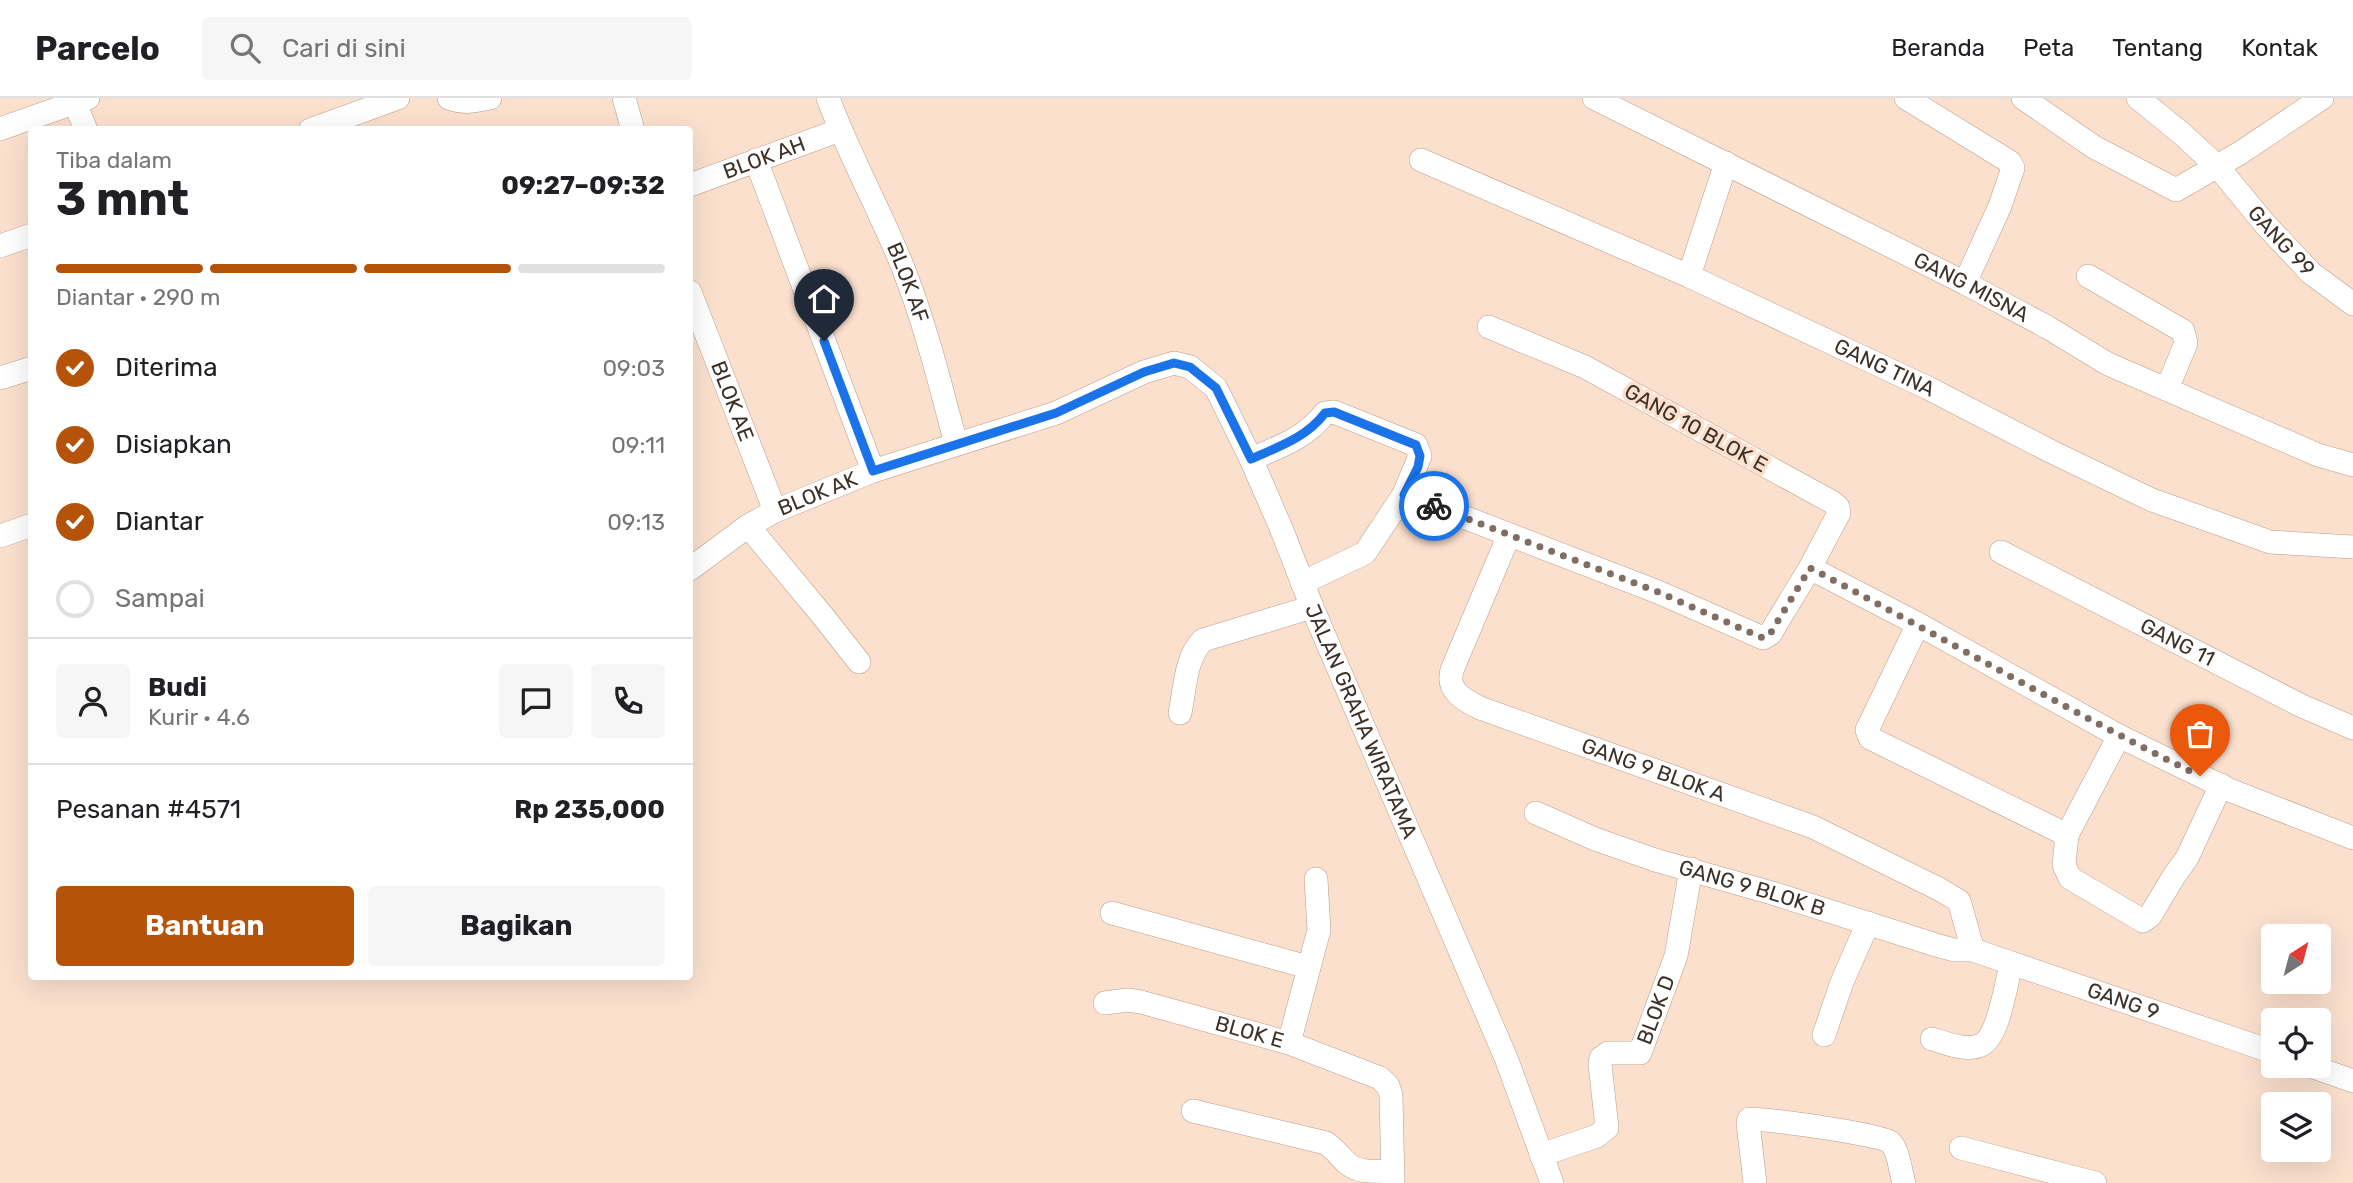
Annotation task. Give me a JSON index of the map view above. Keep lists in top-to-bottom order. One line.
{"streets":{"street":["BLOK AH","GANG 99","BLOK AF","GANG MISNA","GANG TINA","BLOK AE","GANG 10 BLOK E","BLOK AK","GANG 11","JALAN GRAHA WIRATAMA","GANG 9 BLOK A","GANG 9 BLOK B","GANG 9","BLOK D","BLOK E"]},"crossings":[["BLOK AH","BLOK AF"],["BLOK AF","BLOK AK"],["BLOK AE","BLOK AK"],["BLOK AK","JALAN GRAHA WIRATAMA"],["JALAN GRAHA WIRATAMA","BLOK D"],["GANG 9 BLOK A","GANG 9 BLOK B"],["GANG 9 BLOK A","GANG 9"],["GANG 9 BLOK B","GANG 9"],["GANG 9 BLOK B","BLOK D"]],"north":"top right","page":{"header":"Parcelo","search":"Cari di sini","nav":["Beranda","Peta","Tentang","Kontak"],"heading":["3 mnt","Tiba dalam","09:27–09:32"],"panel":["Budi","Kurir · 4.6","Pesanan #4571","Rp 235,000"],"bar":"Diantar · 290 m","list":[["Diterima","09:03"],["Disiapkan","09:11"],["Diantar","09:13"],"Sampai"],"buttons":["Bantuan","Bagikan"]}}
